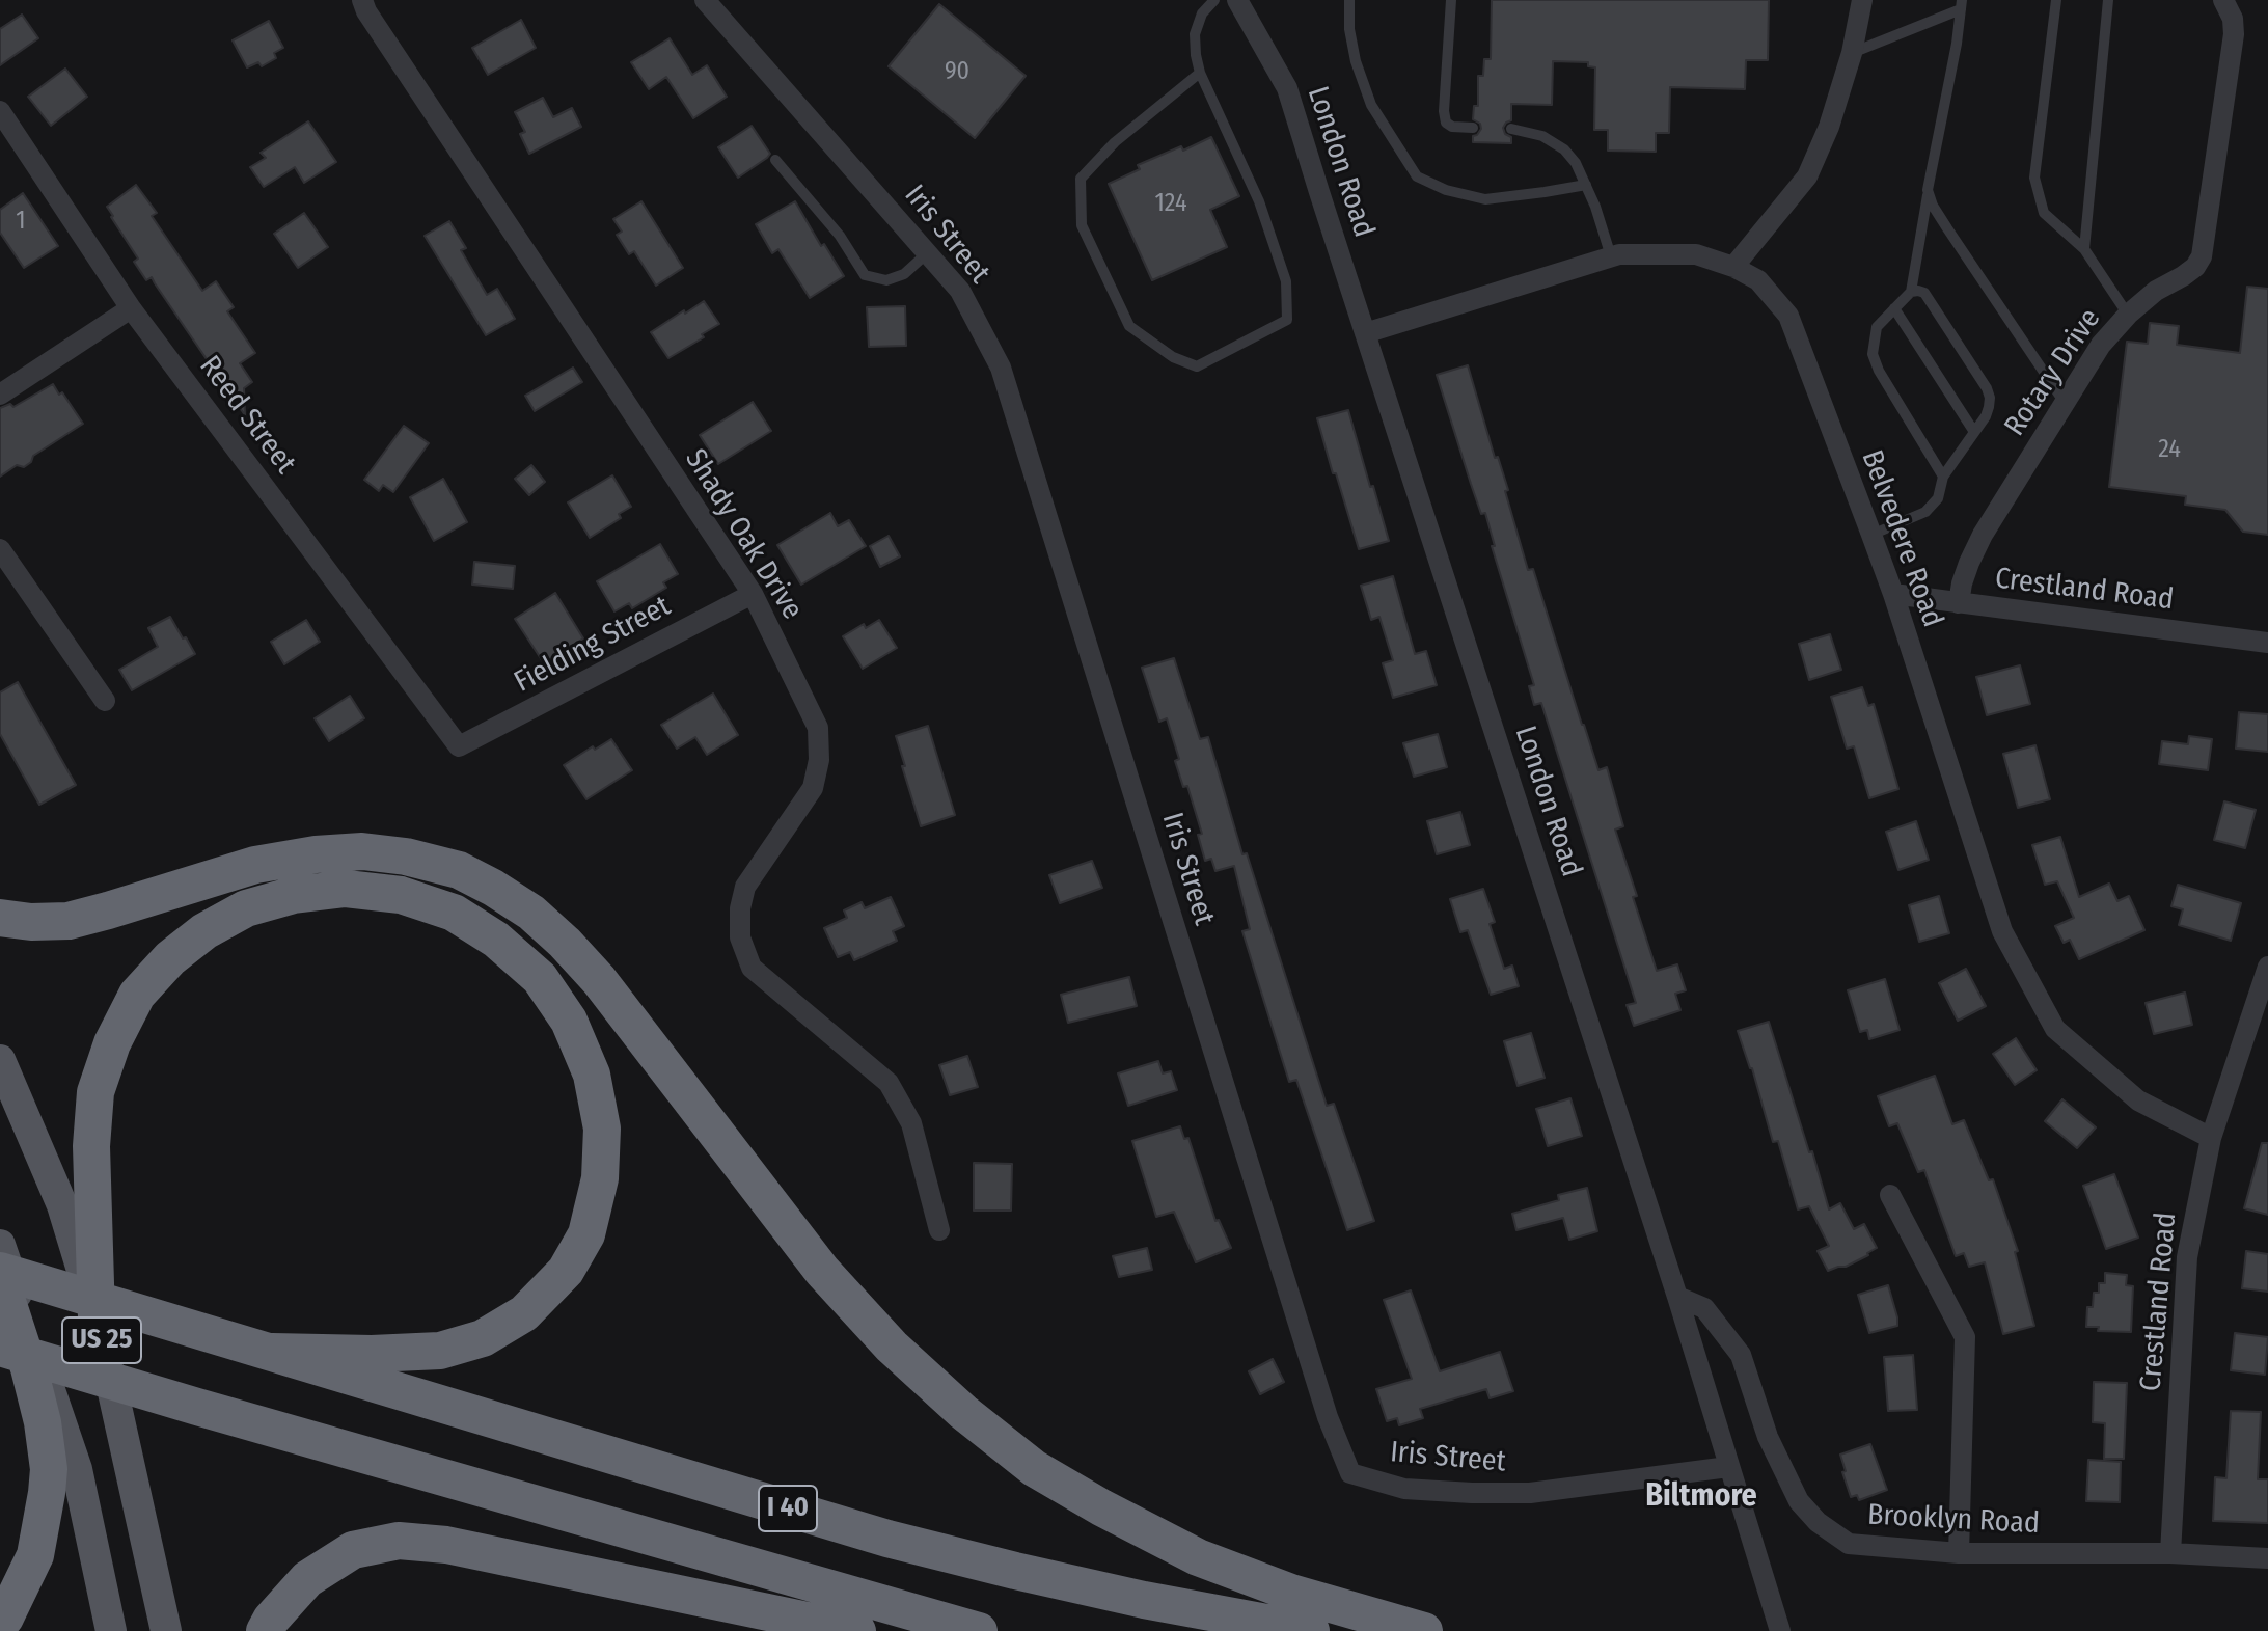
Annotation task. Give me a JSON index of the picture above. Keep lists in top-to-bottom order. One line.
{"streets":{"highway":["I 40"],"main road":["US 25"],"street":["London Road","Iris Street","Rotary Drive","Reed Street","Shady Oak Drive","Belvedere Road","Crestland Road","Fielding Street","Brooklyn Road"]},"crossings":[["London Road","Iris Street"],["London Road","Belvedere Road"],["London Road","Brooklyn Road"],["Rotary Drive","Crestland Road"],["Reed Street","Fielding Street"],["Shady Oak Drive","Fielding Street"],["Belvedere Road","Crestland Road"],["Crestland Road","Brooklyn Road"]],"districts":["Biltmore"],"house_numbers":["90","124","1","24"]}
